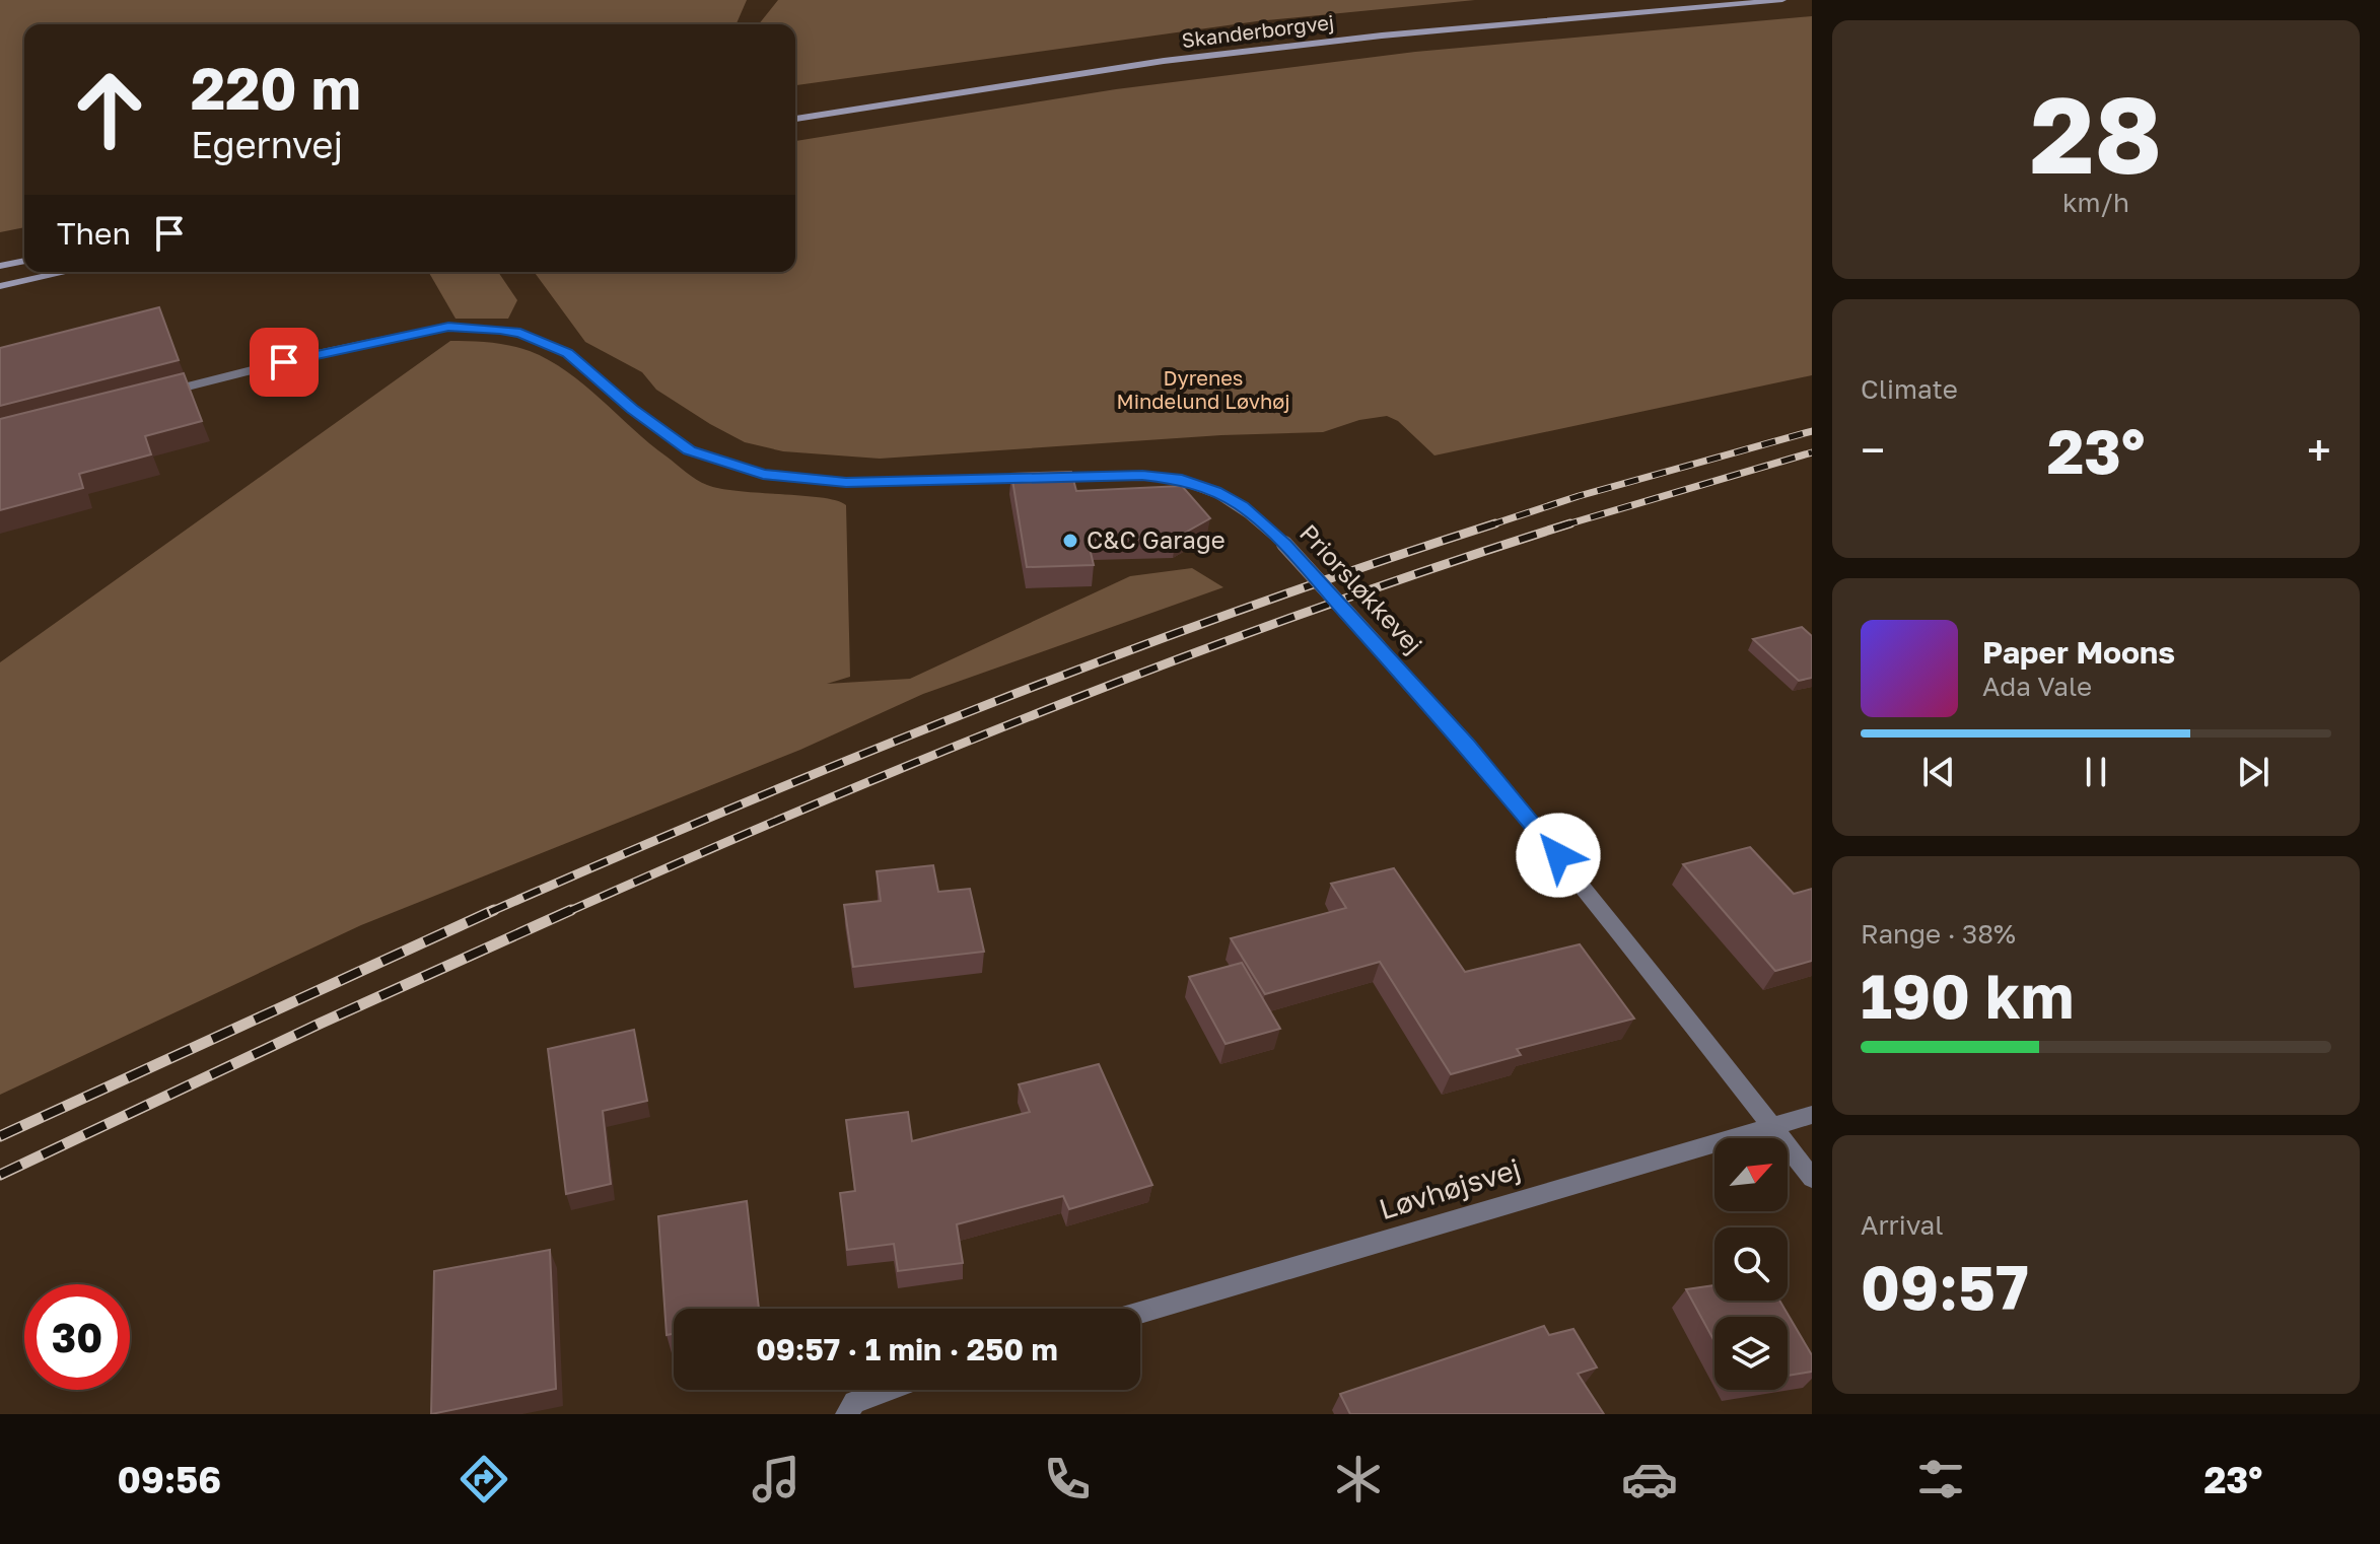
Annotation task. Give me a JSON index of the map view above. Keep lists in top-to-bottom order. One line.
{"streets":{"main road":["Skanderborgvej"],"street":["Priorsløkkevej","Løvhøjsvej"]},"crossings":[["Priorsløkkevej","Løvhøjsvej"]],"parks":["Dyrenes Mindelund Løvhøj"],"places":["C&C Garage"],"north":"top right","page":{"tile":[["28","km/h"],"Climate",["Range · 38%","190 km"],["Arrival","09:57"]],"turn":["220 m","Egernvej"],"then":"Then","heat":["−","23°","+"],"song":["Paper Moons","Ada Vale"],"limit":"30","trip":"09:57 · 1 min · 250 m","tabs":["09:56","23°"]}}
